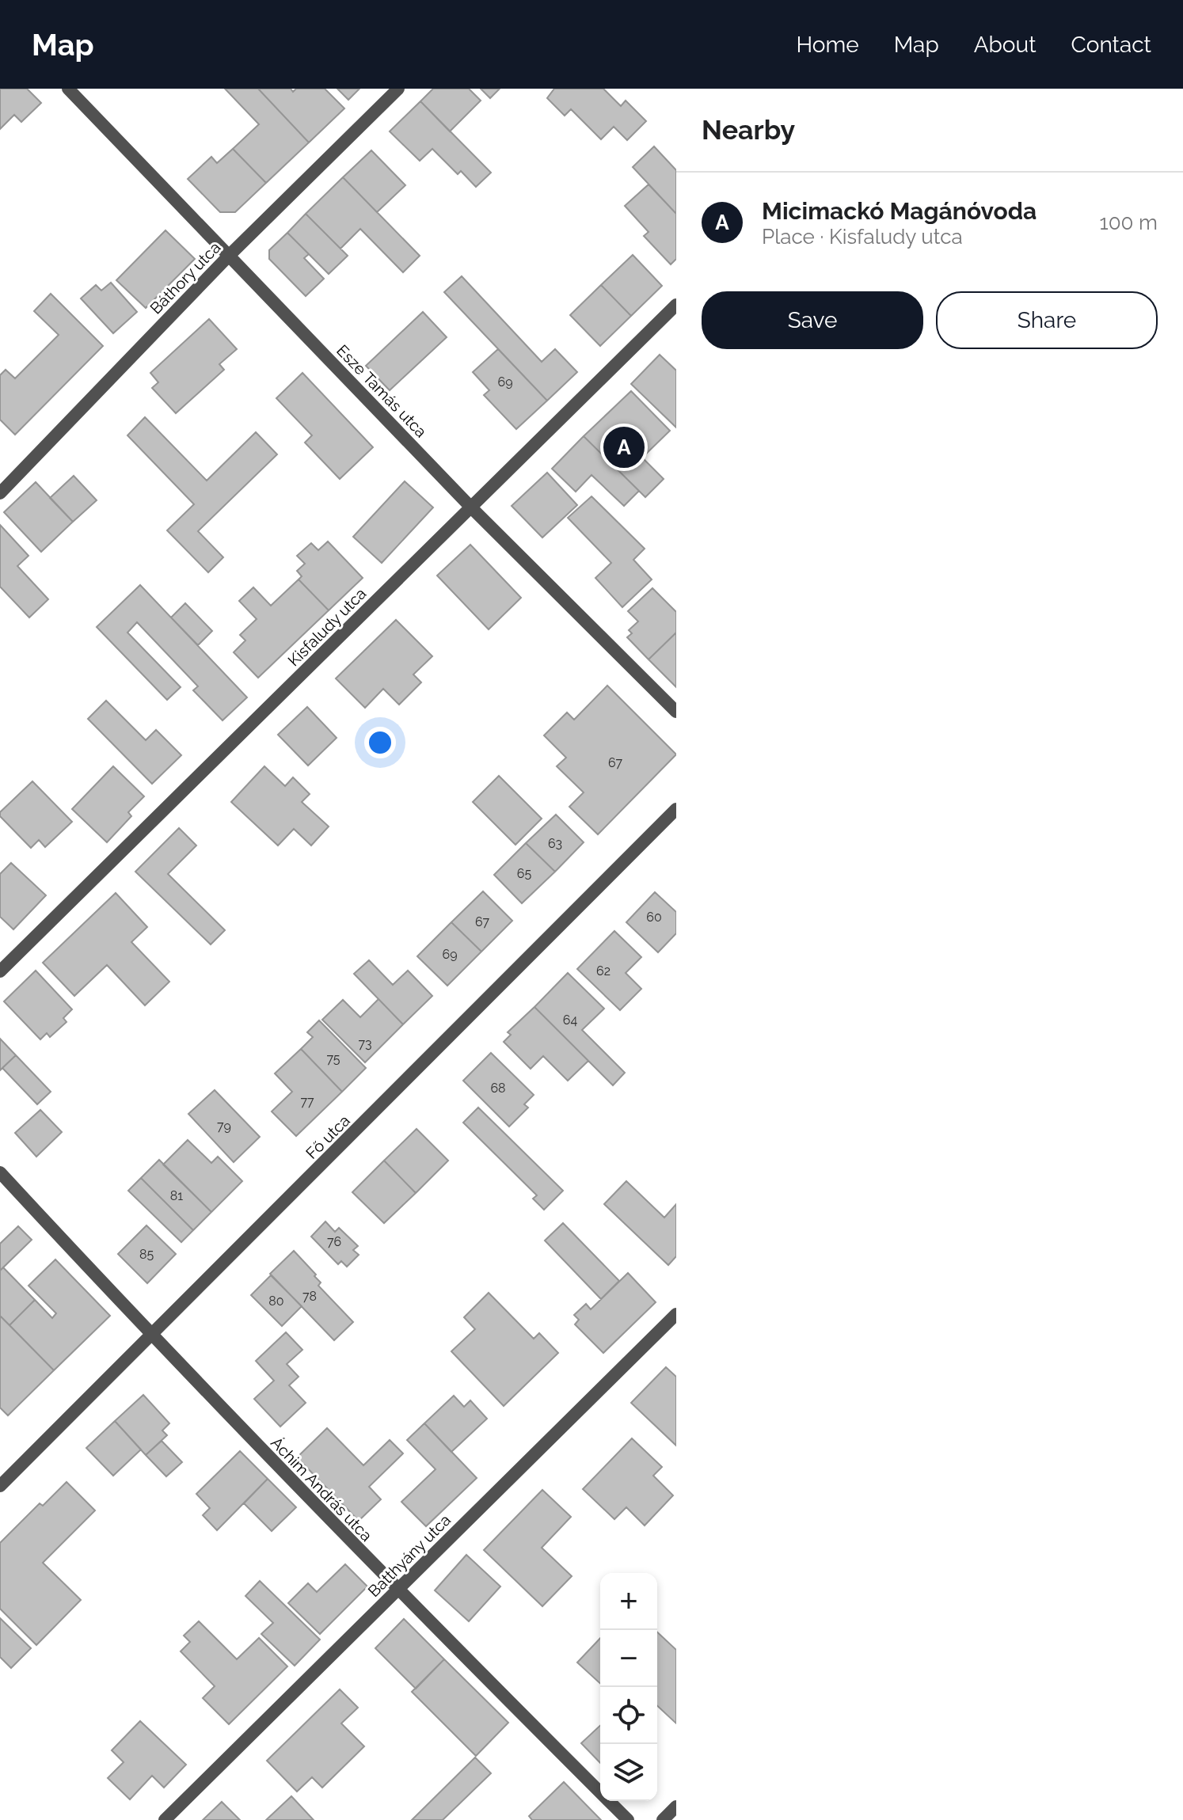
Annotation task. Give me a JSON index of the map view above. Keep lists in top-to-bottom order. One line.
{"streets":{"street":["Báthory utca","Esze Tamás utca","Kisfaludy utca","Fő utca","Áchim András utca","Batthyány utca"]},"crossings":[["Báthory utca","Esze Tamás utca"],["Esze Tamás utca","Kisfaludy utca"],["Fő utca","Áchim András utca"],["Áchim András utca","Batthyány utca"]],"house_numbers":["69","67","63","65","60","67","69","62","64","73","75","68","77","79","81","76","85","78","80"],"page":{"header":"Map","nav":["Home","Map","About","Contact"],"heading":"Nearby","list":[{"mark":"A","name":"Micimackó Magánóvoda","note":"Place · Kisfaludy utca","value":"100 m"}],"buttons":["Save","Share"],"pins":"A","map_buttons":["+","−"]}}
